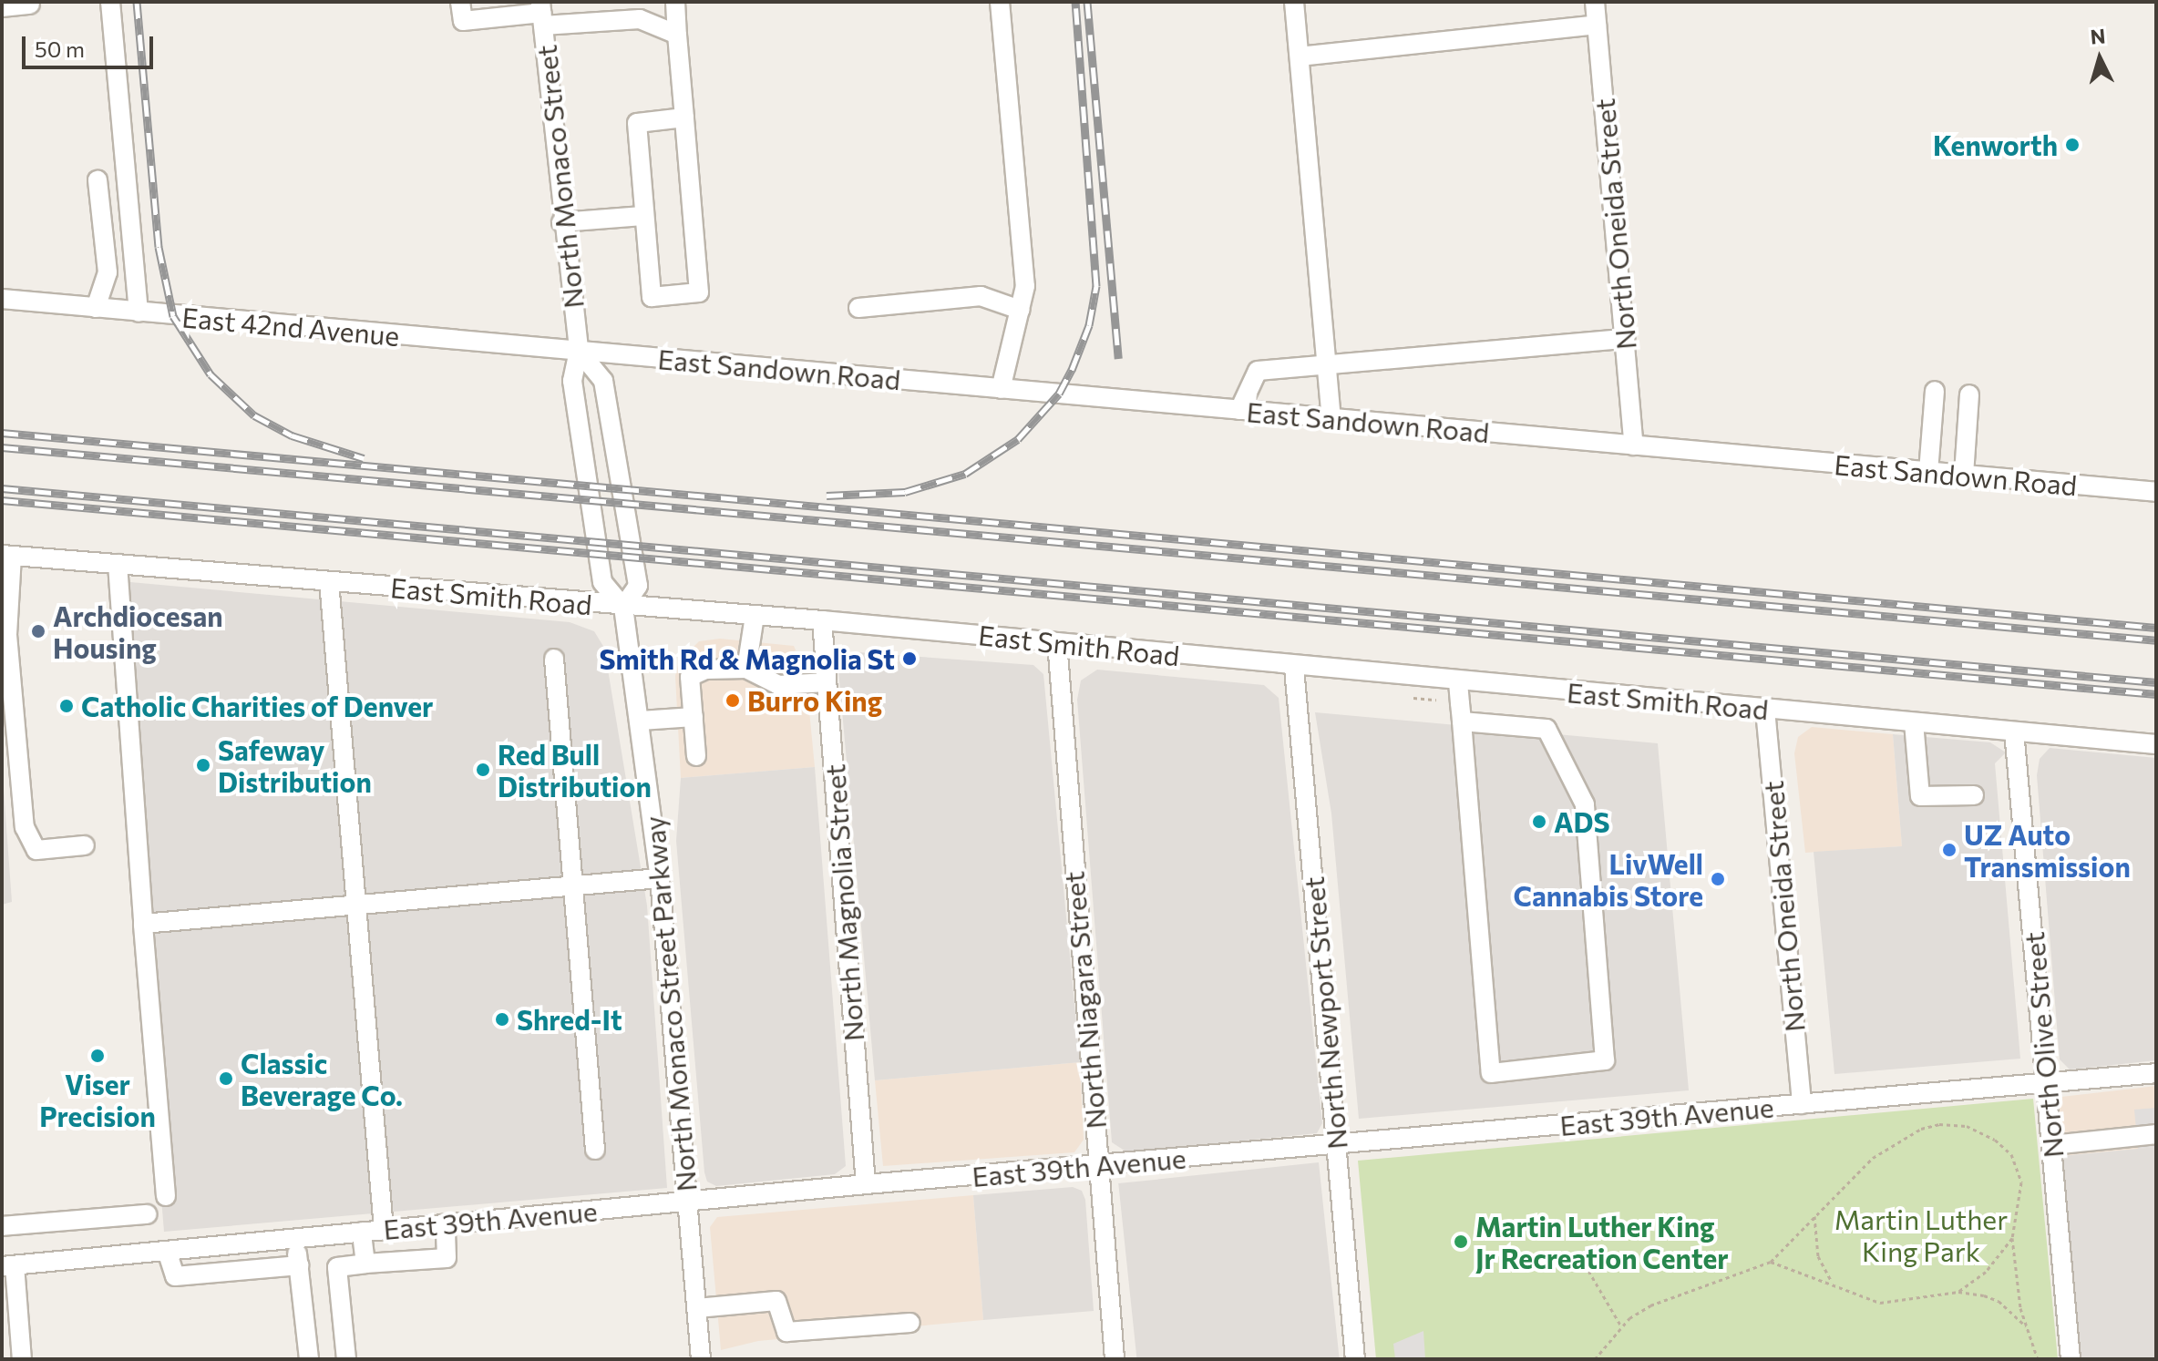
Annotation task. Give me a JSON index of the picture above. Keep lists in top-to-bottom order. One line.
{"streets":{"street":["North Monaco Street","North Oneida Street","East 42nd Avenue","East Sandown Road","East Smith Road","North Magnolia Street","North Niagara Street","North Monaco Street Parkway","North Newport Street","North Olive Street","East 39th Avenue"]},"crossings":[["North Monaco Street","East 42nd Avenue"],["North Monaco Street","East Sandown Road"],["North Monaco Street","East Smith Road"],["North Monaco Street","North Monaco Street Parkway"],["North Oneida Street","East Sandown Road"],["North Oneida Street","East Smith Road"],["North Oneida Street","East 39th Avenue"],["East 42nd Avenue","East Sandown Road"],["East Smith Road","North Magnolia Street"],["East Smith Road","North Niagara Street"],["East Smith Road","North Monaco Street Parkway"],["East Smith Road","North Newport Street"],["East Smith Road","North Olive Street"],["North Magnolia Street","East 39th Avenue"],["North Niagara Street","East 39th Avenue"],["North Monaco Street Parkway","East 39th Avenue"],["North Newport Street","East 39th Avenue"],["North Olive Street","East 39th Avenue"]],"parks":["Martin Luther King Park"],"places":["Kenworth","Archdiocesan Housing","Smith Rd & Magnolia St","Burro King","Catholic Charities of Denver","Safeway Distribution","Red Bull Distribution","ADS","UZ Auto Transmission","LivWell Cannabis Store","Shred-It","Viser Precision","Classic Beverage Co.","Martin Luther King Jr Recreation Center"],"scale_bar":"50 m","north":"top"}
